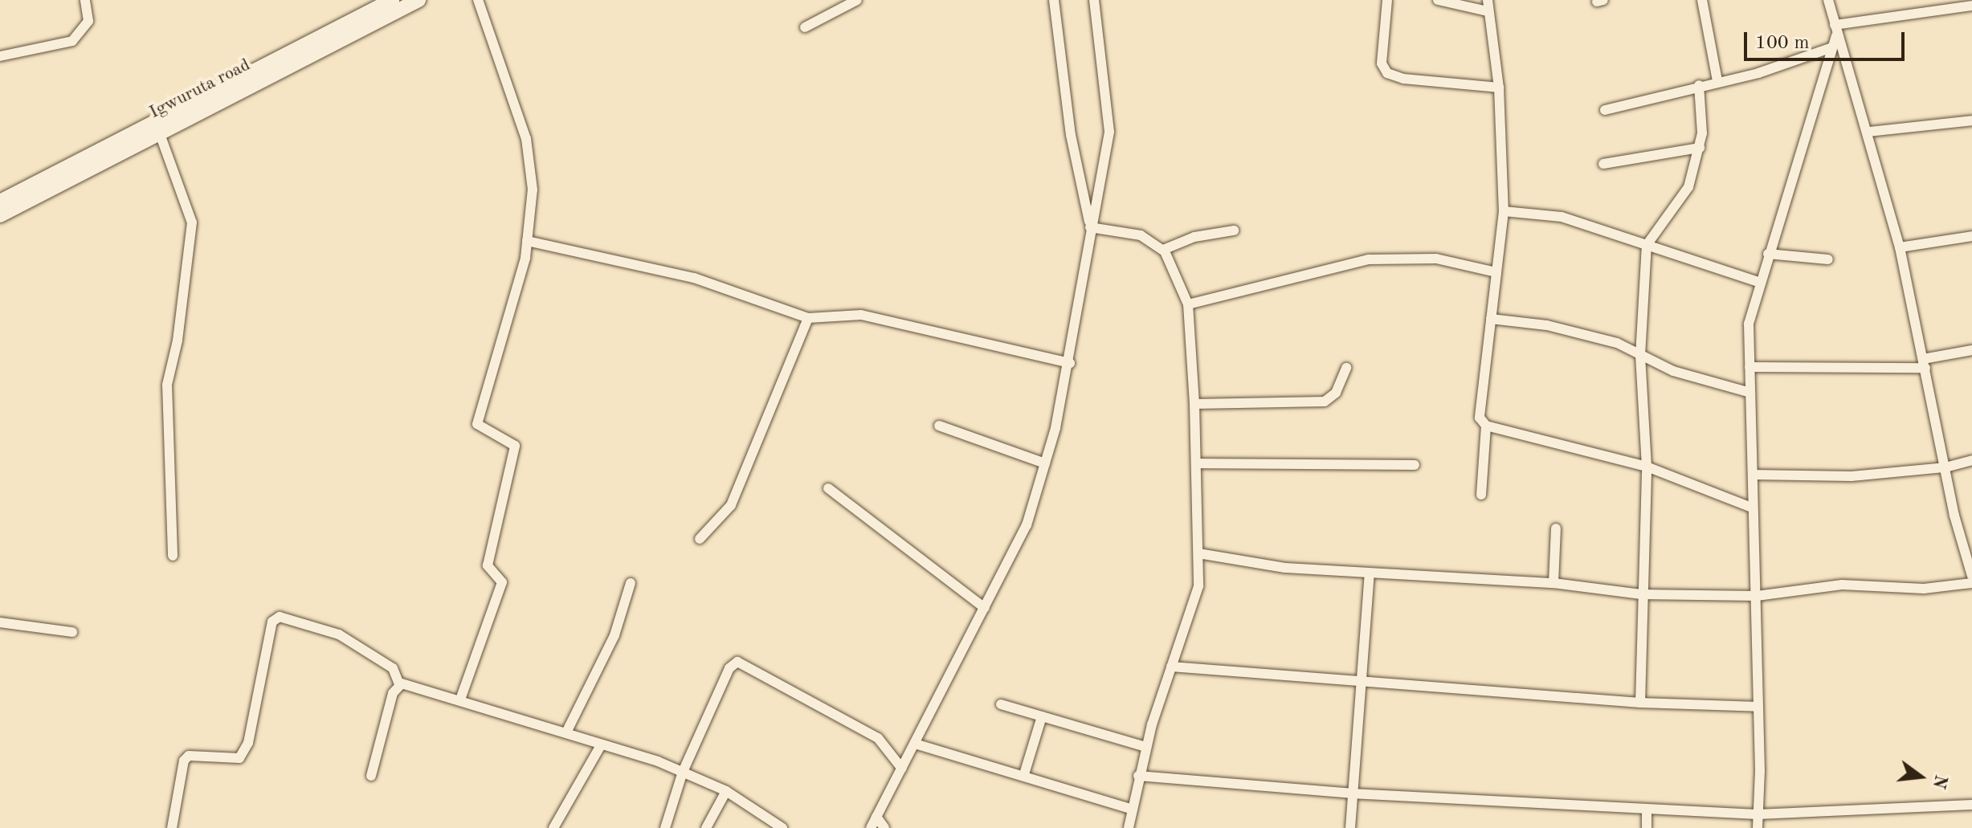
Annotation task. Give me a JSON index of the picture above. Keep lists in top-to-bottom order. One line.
{"streets":{"main road":["Igwuruta road"]},"scale_bar":"100 m","north":"right"}
